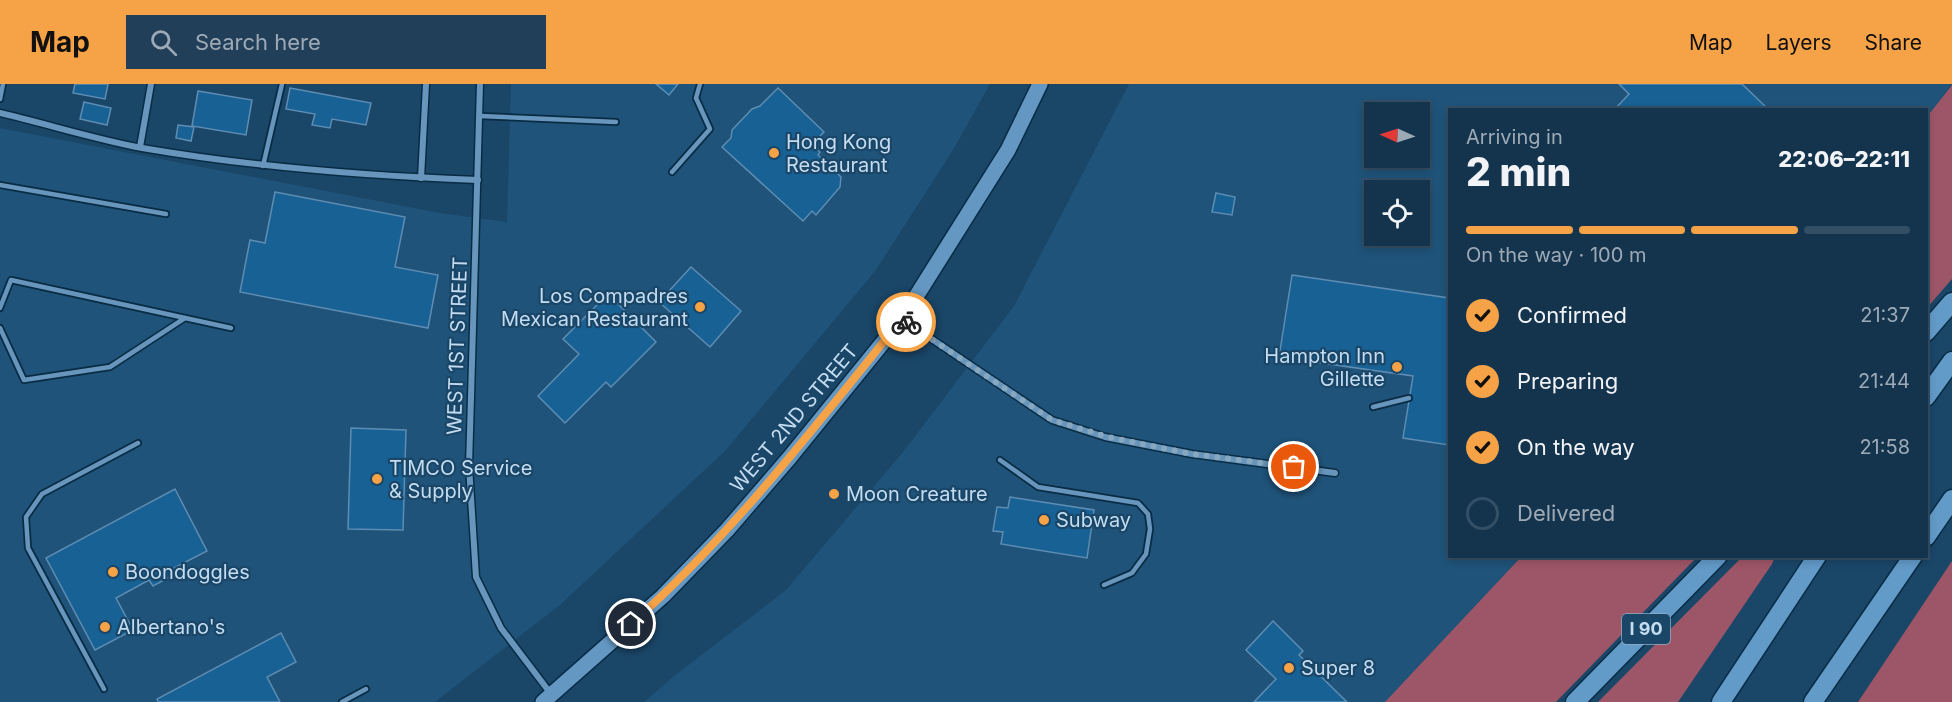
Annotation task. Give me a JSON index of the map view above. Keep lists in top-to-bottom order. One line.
{"streets":{"highway":["I 90"],"main road":["WEST 2ND STREET"],"street":["WEST 1ST STREET"]},"crossings":[["WEST 1ST STREET","WEST 2ND STREET"]],"places":["Hong Kong Restaurant","Los Compadres Mexican Restaurant","Hampton Inn Gillette","TIMCO Service & Supply","Moon Creature","Subway","Boondoggles","Albertano's","Super 8"],"north":"left","page":{"header":"Map","search":"Search here","nav":["Map","Layers","Share"],"heading":["2 min","Arriving in","22:06–22:11"],"bar":"On the way · 100 m","list":[["Confirmed","21:37"],["Preparing","21:44"],["On the way","21:58"],"Delivered"]}}
